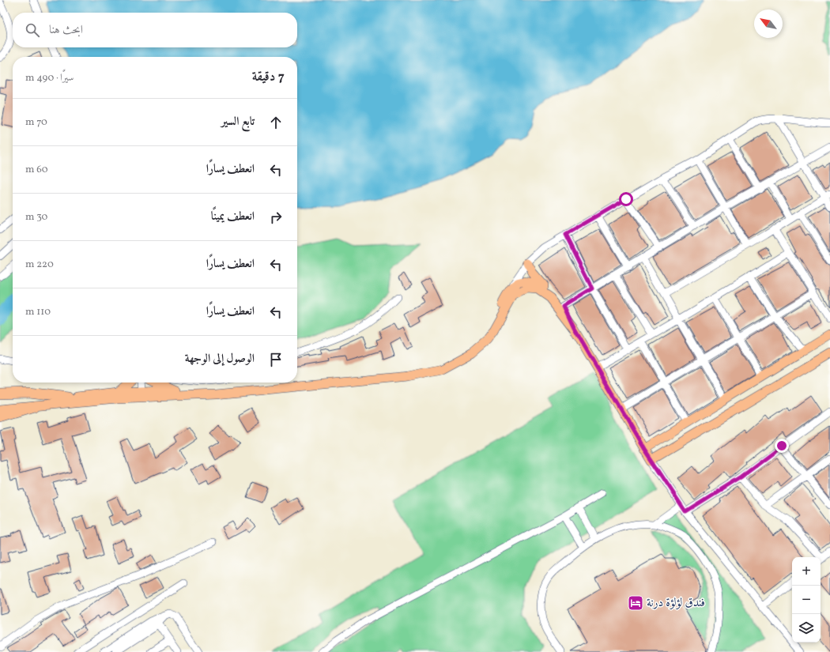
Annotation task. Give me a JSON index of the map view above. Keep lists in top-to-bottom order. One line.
{"places":{"hotel":["فندق لؤلؤة درنة"]},"north":"top left","page":{"search":"ابحث هنا","heading":["7 دقيقة","سيرًا · 490 m"],"list":[["تابع السير","70 m"],["انعطف يسارًا","60 m"],["انعطف يمينًا","30 m"],["انعطف يسارًا","220 m"],["انعطف يسارًا","110 m"],"الوصول إلى الوجهة"],"map_buttons":["+","−"]}}
